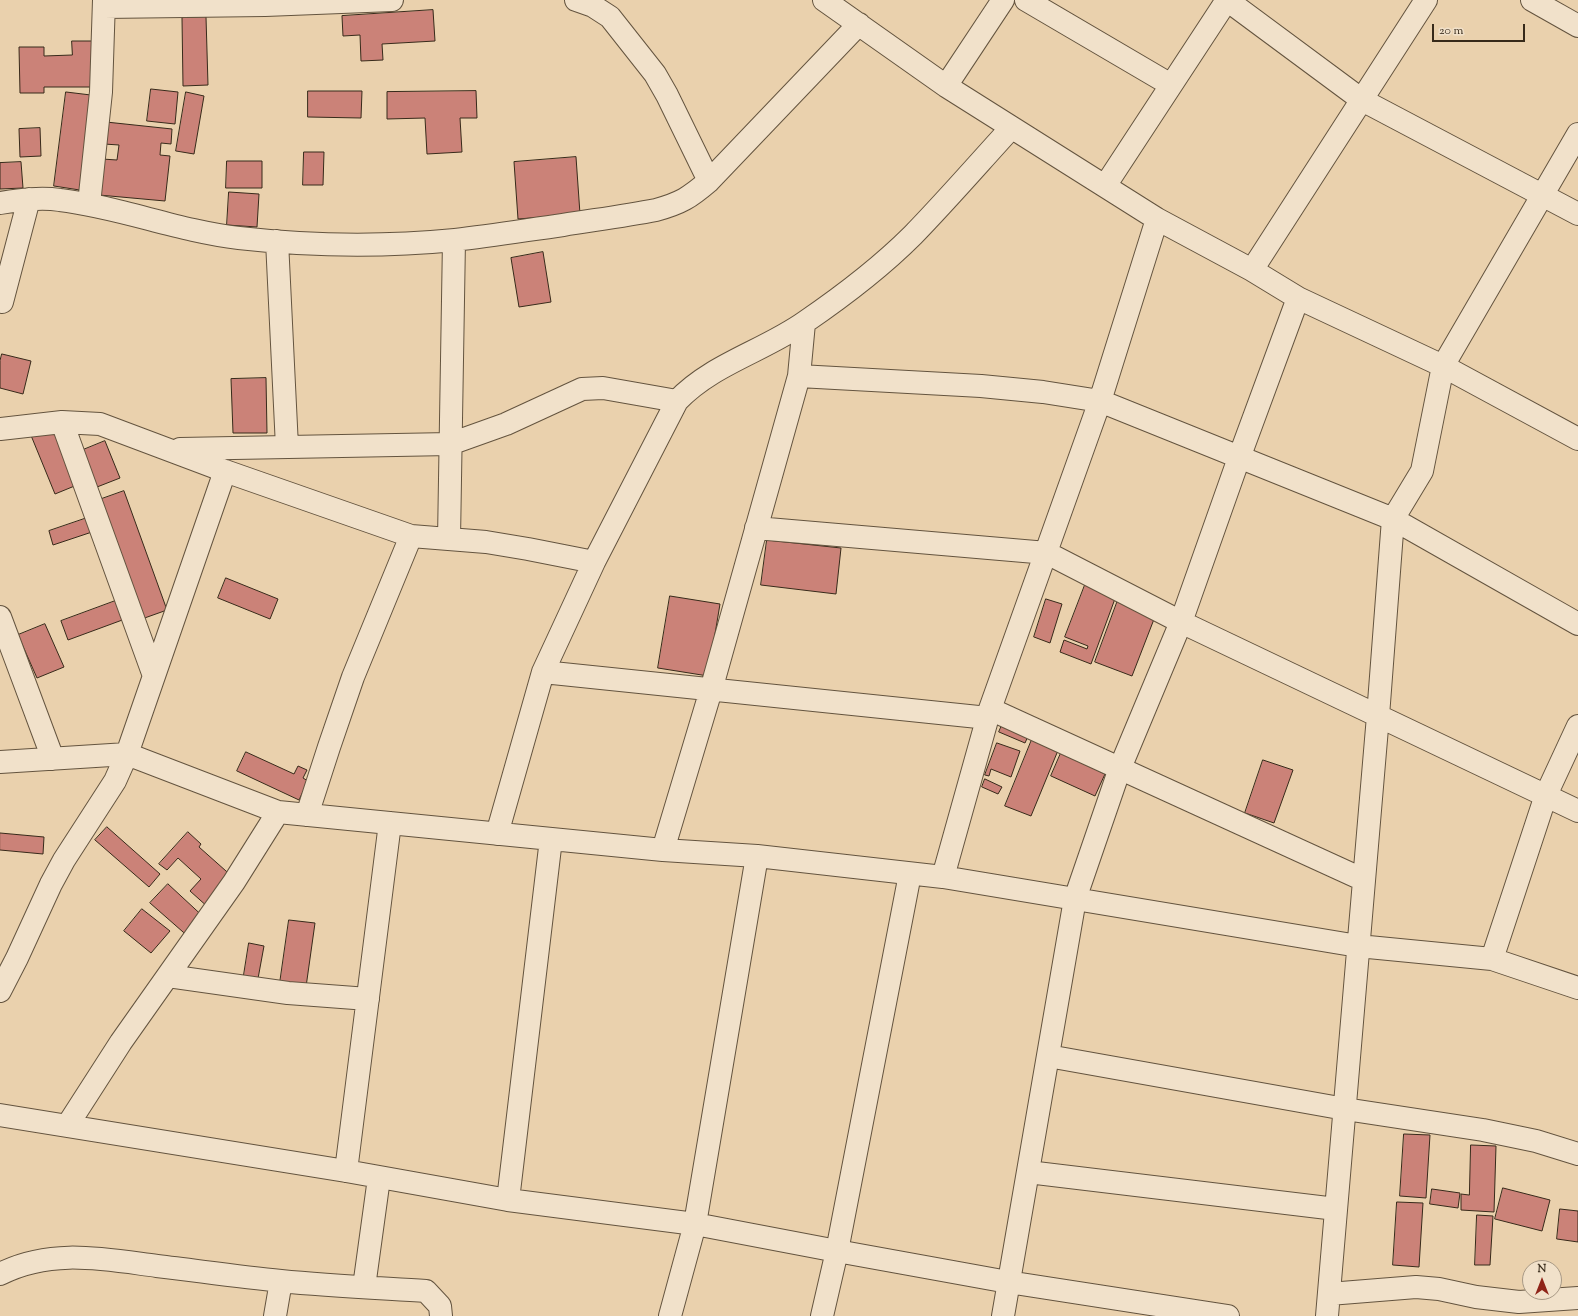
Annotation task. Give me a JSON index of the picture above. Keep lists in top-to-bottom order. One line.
{"scale_bar":"20 m","north":"top"}
